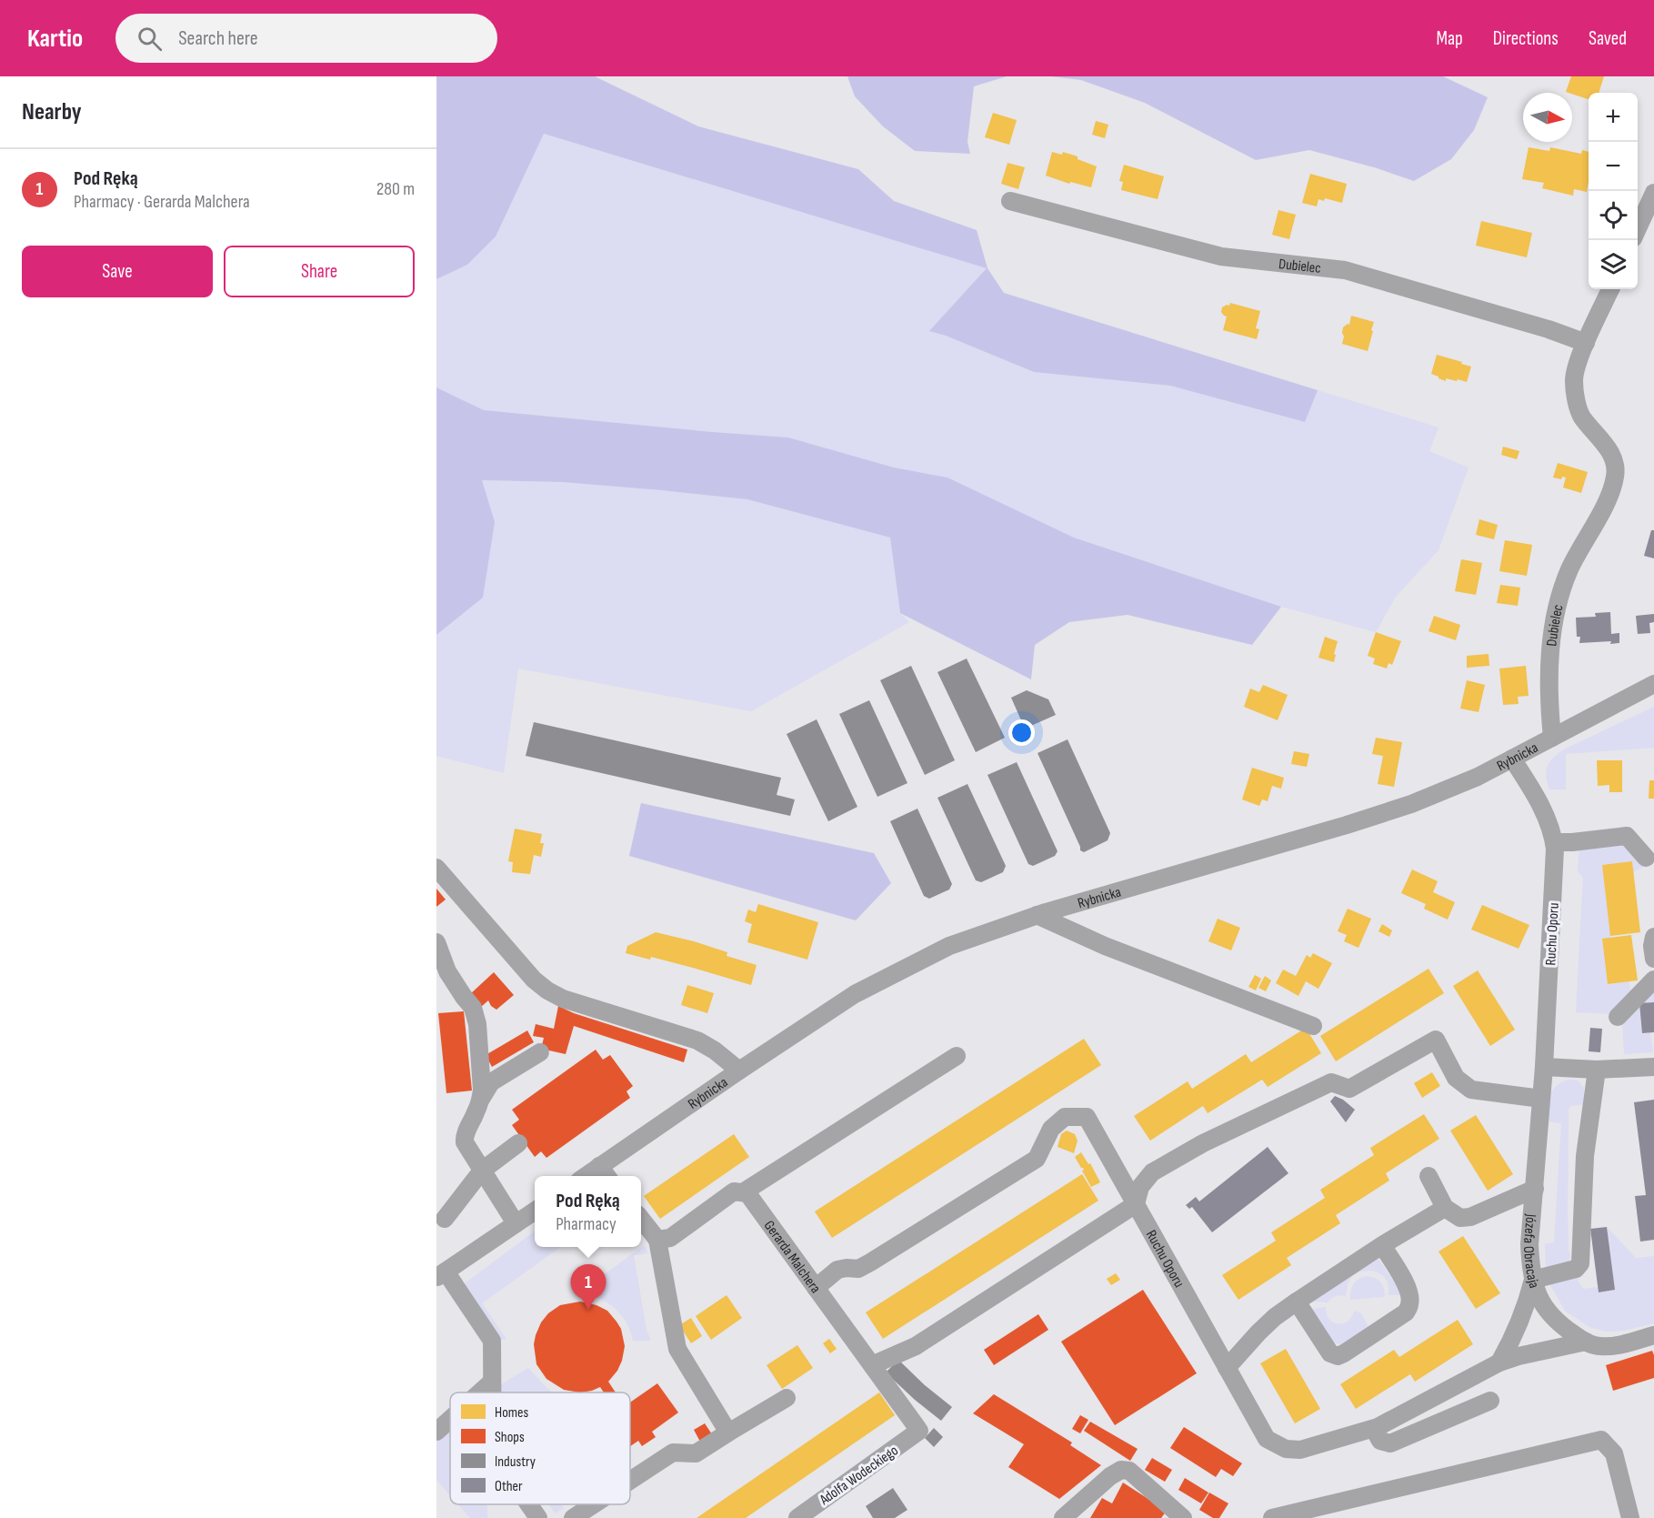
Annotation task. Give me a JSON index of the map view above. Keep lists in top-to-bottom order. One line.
{"streets":{"street":["Dubielec","Rybnicka","Ruchu Oporu","Józefa Obracaja","Gerarda Malchera","Adolfa Wodeckiego"]},"crossings":[["Dubielec","Rybnicka"],["Rybnicka","Ruchu Oporu"],["Ruchu Oporu","Józefa Obracaja"],["Ruchu Oporu","Gerarda Malchera"],["Gerarda Malchera","Adolfa Wodeckiego"]],"legend":["Homes","Shops","Industry","Other"],"north":"right","page":{"header":"Kartio","search":"Search here","nav":["Map","Directions","Saved"],"heading":"Nearby","map_buttons":["+","−"],"list":[{"mark":"1","name":"Pod Ręką","note":"Pharmacy · Gerarda Malchera","value":"280 m"}],"buttons":["Save","Share"],"popup":["Pod Ręką","Pharmacy"],"pins":"1"}}
